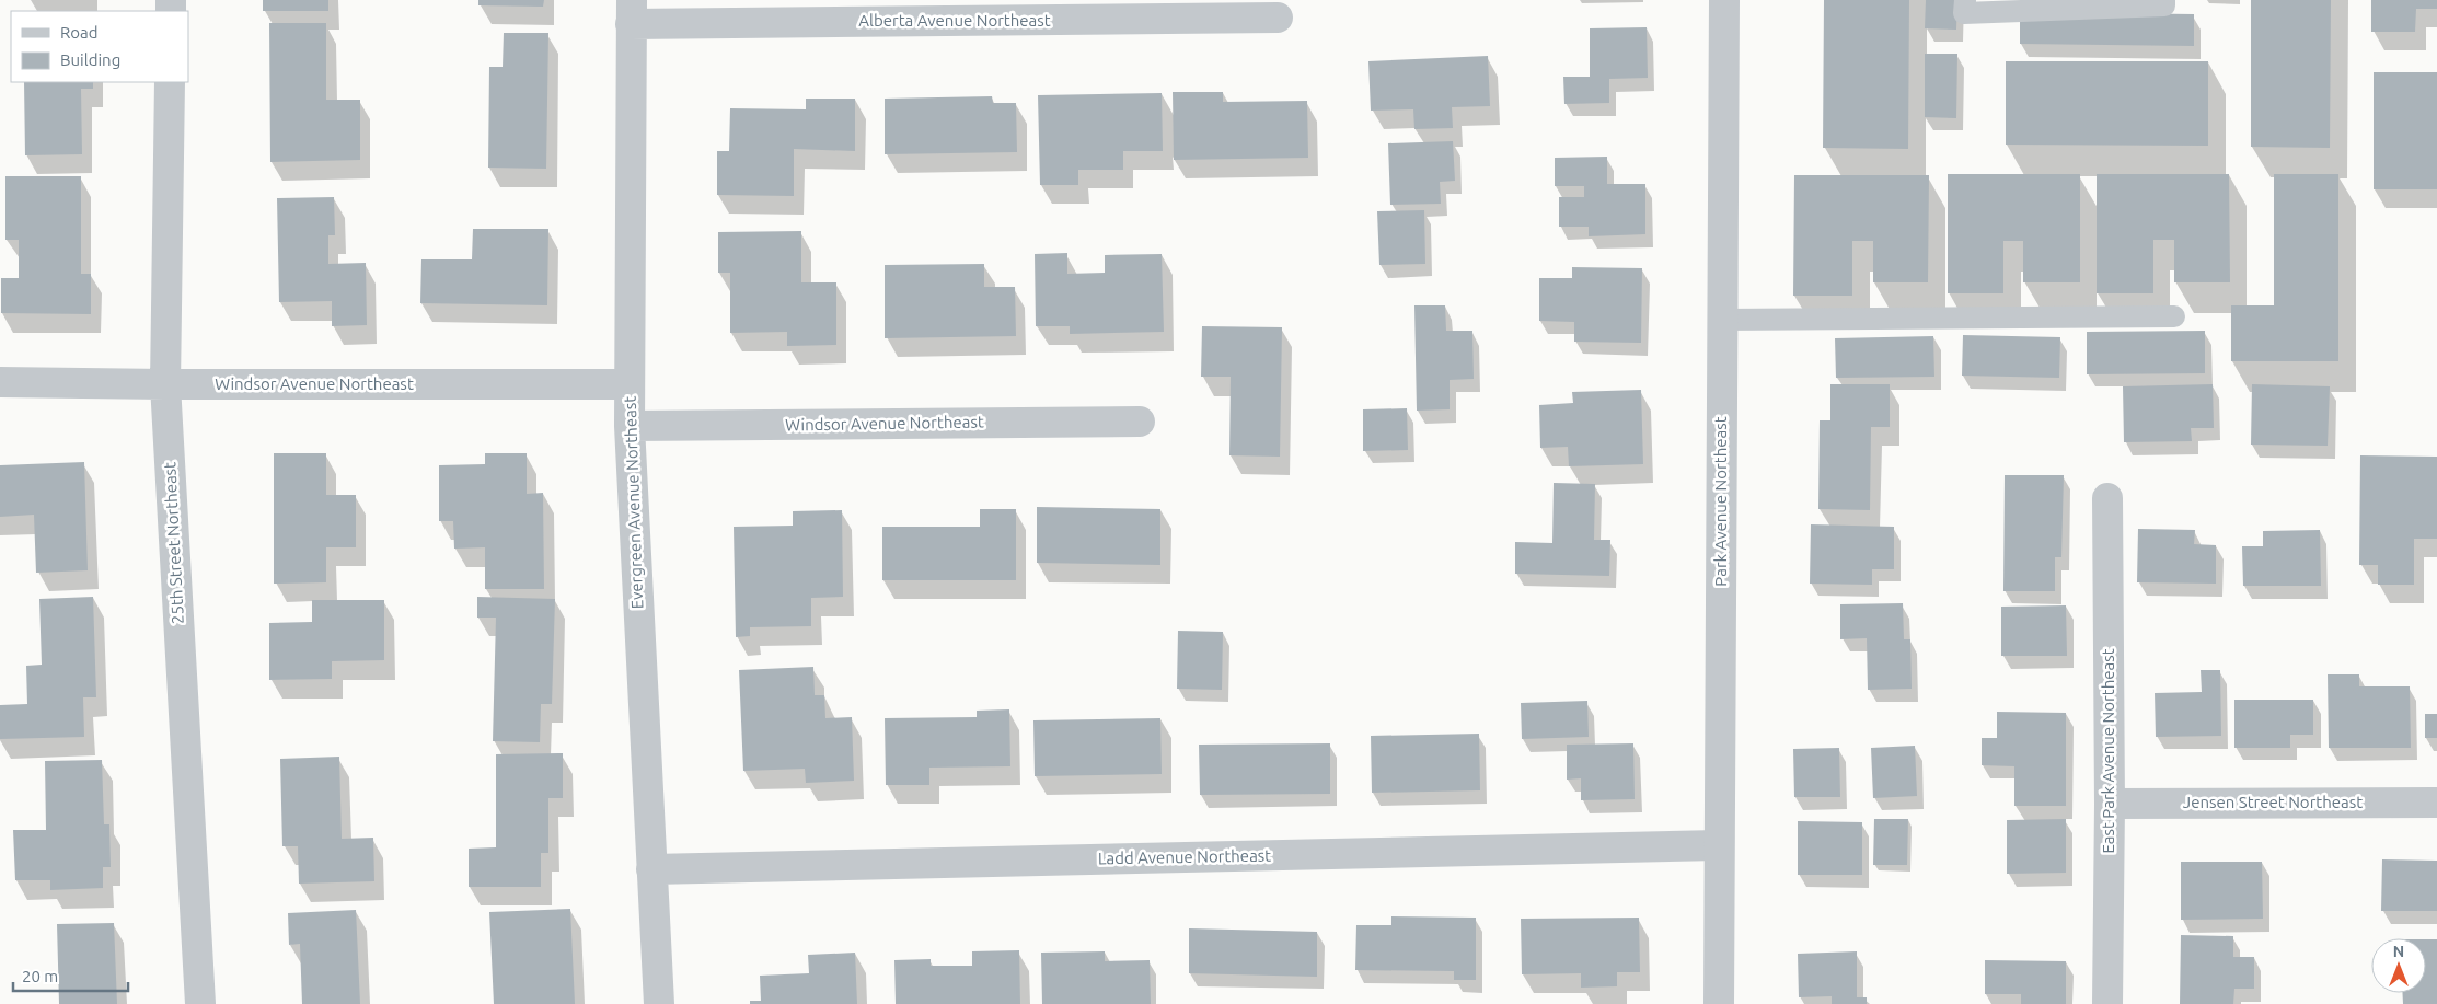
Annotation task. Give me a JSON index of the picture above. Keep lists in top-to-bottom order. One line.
{"streets":{"street":["Alberta Avenue Northeast","Windsor Avenue Northeast","Park Avenue Northeast","Evergreen Avenue Northeast","25th Street Northeast","East Park Avenue Northeast","Jensen Street Northeast","Ladd Avenue Northeast"]},"crossings":[["Alberta Avenue Northeast","Evergreen Avenue Northeast"],["Windsor Avenue Northeast","Evergreen Avenue Northeast"],["Windsor Avenue Northeast","25th Street Northeast"],["Park Avenue Northeast","Ladd Avenue Northeast"],["Evergreen Avenue Northeast","Ladd Avenue Northeast"],["East Park Avenue Northeast","Jensen Street Northeast"]],"legend":["Road","Building"],"scale_bar":"20 m","north":"top"}
